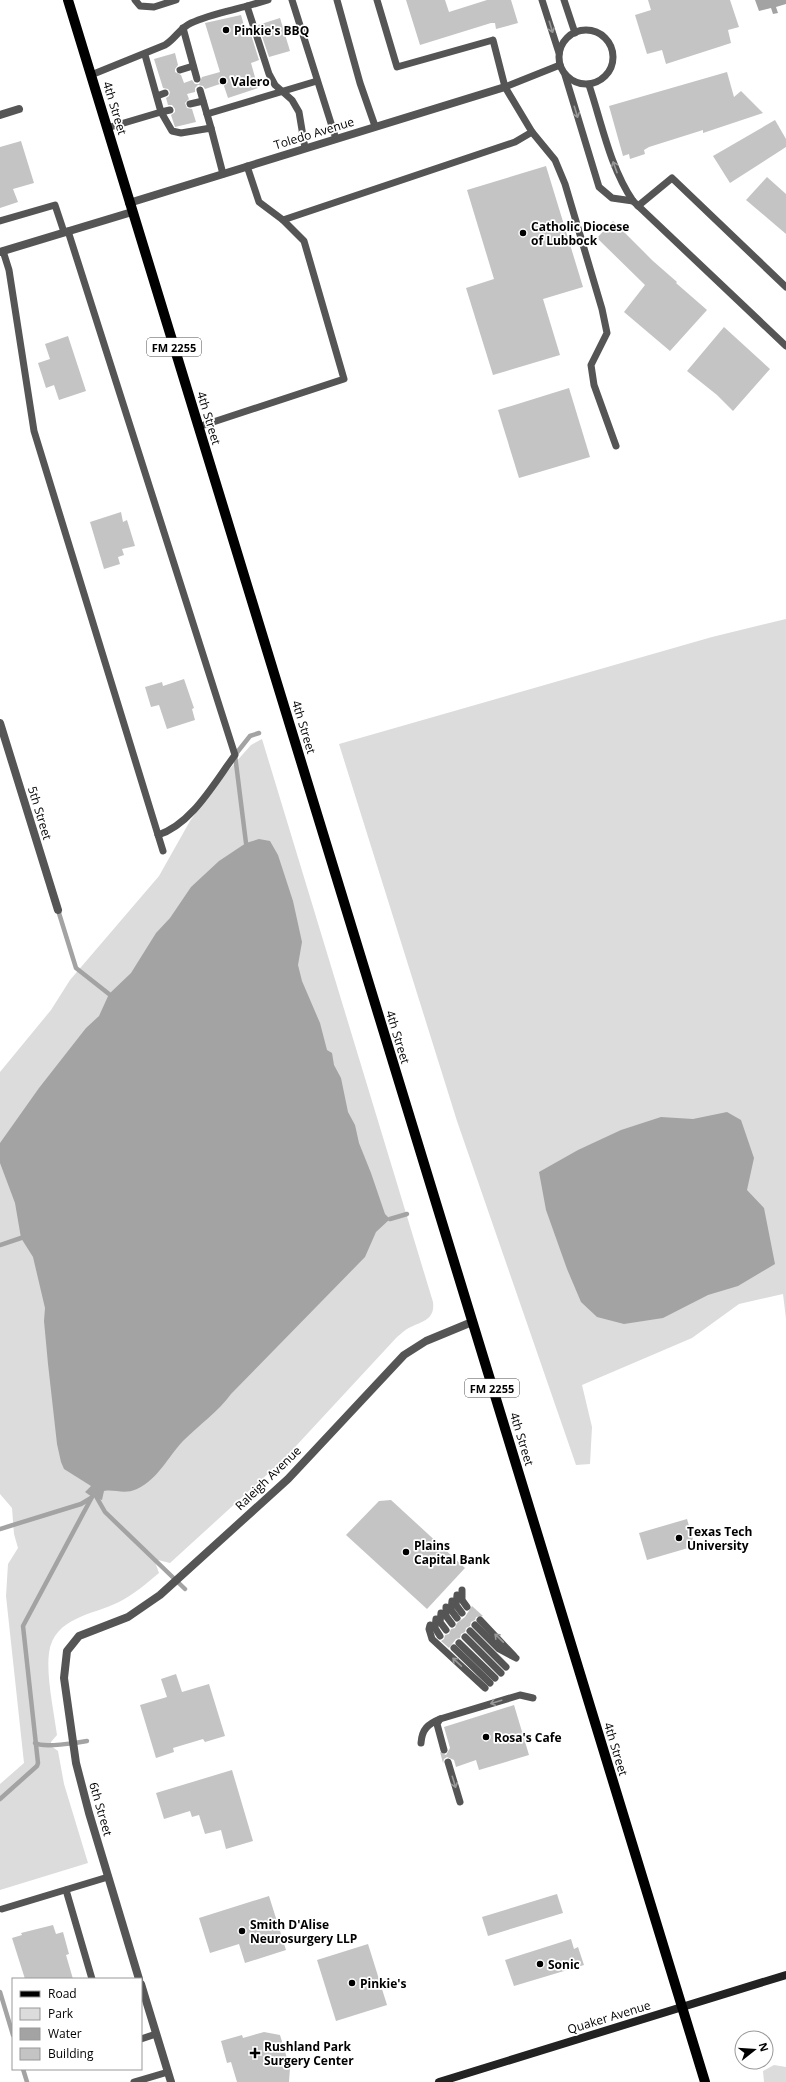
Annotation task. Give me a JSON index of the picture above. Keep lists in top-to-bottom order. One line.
{"streets":{"main road":["4th Street","FM 2255","Quaker Avenue"],"street":["Toledo Avenue","5th Street","Raleigh Avenue","6th Street"]},"crossings":[["4th Street","Toledo Avenue"],["4th Street","Raleigh Avenue"],["4th Street","Quaker Avenue"],["Raleigh Avenue","6th Street"]],"places":{"other":["Pinkie's BBQ","Valero","Catholic Diocese of Lubbock","Texas Tech University","Plains Capital Bank","Rosa's Cafe","Smith D'Alise Neurosurgery LLP","Sonic","Pinkie's"],"health":["Rushland Park Surgery Center"]},"legend":["Road","Park","Water","Building"],"north":"right"}
